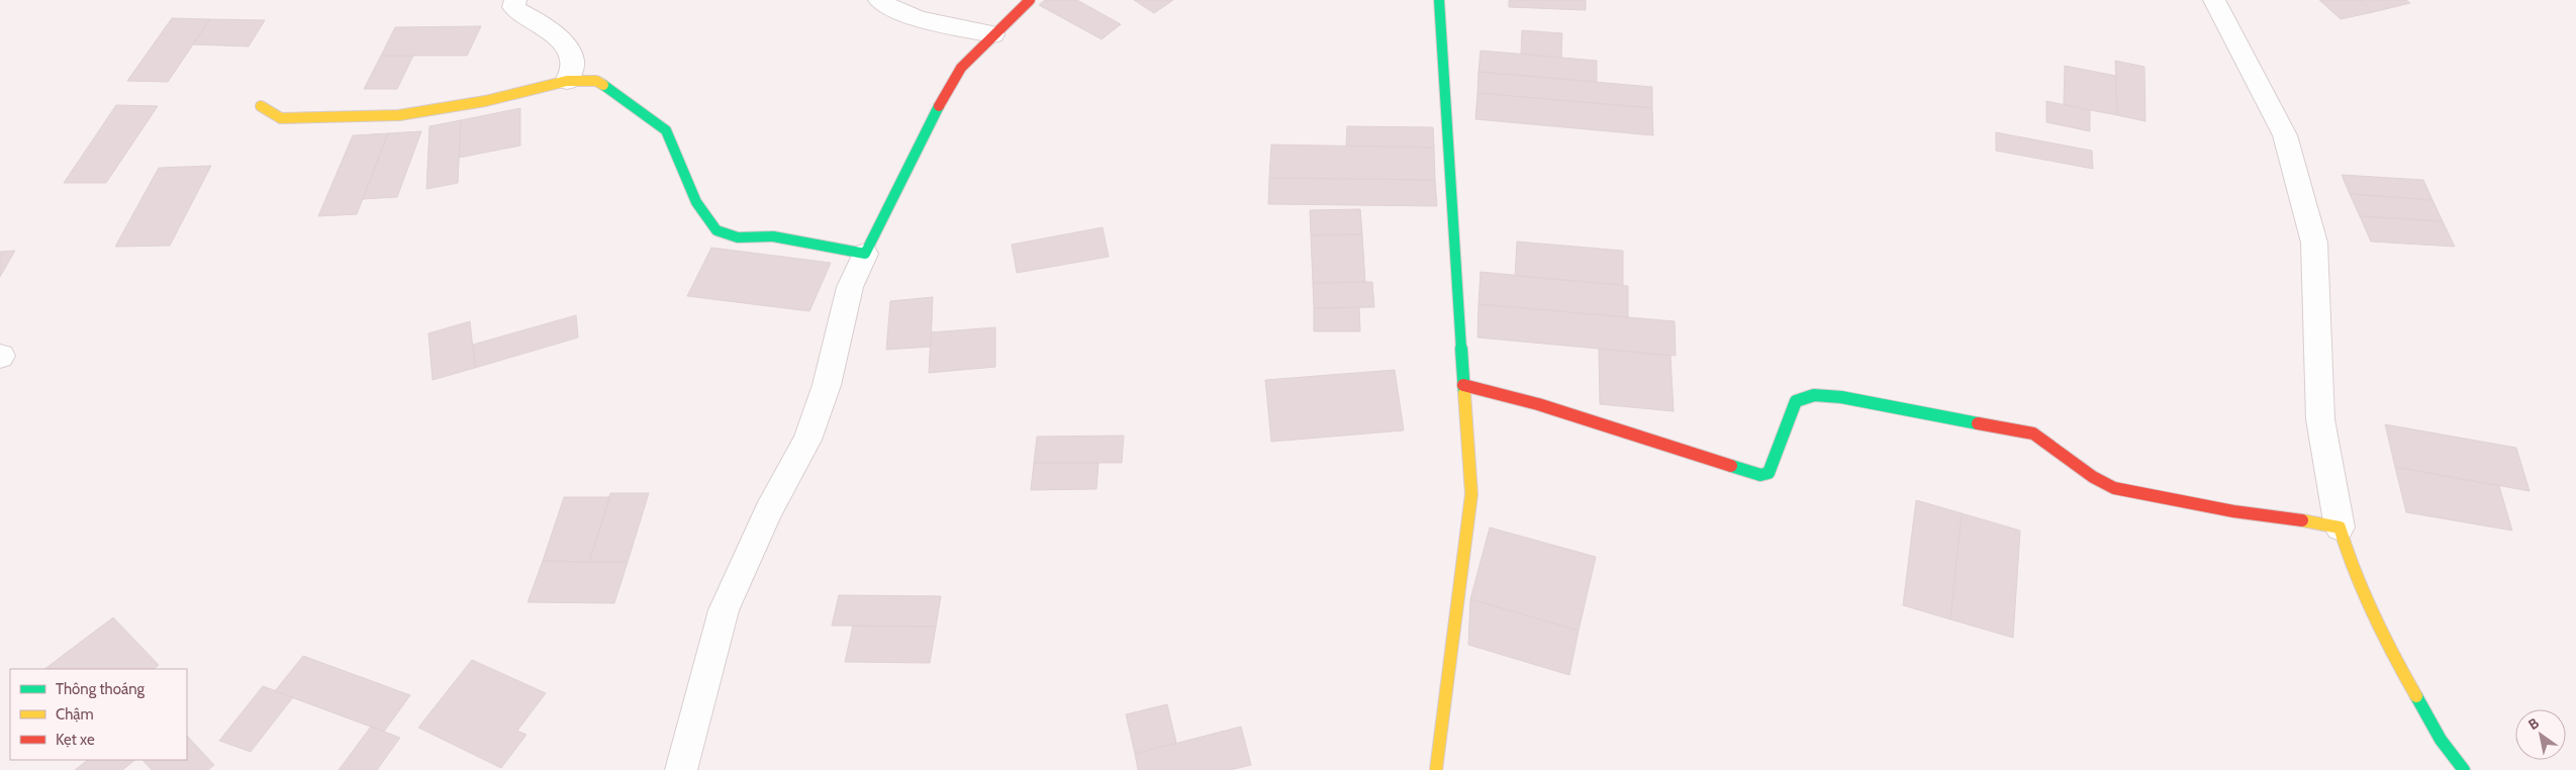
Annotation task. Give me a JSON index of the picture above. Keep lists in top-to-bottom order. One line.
{"legend":["Thông thoáng","Chậm","Kẹt xe"],"north":"top left"}
